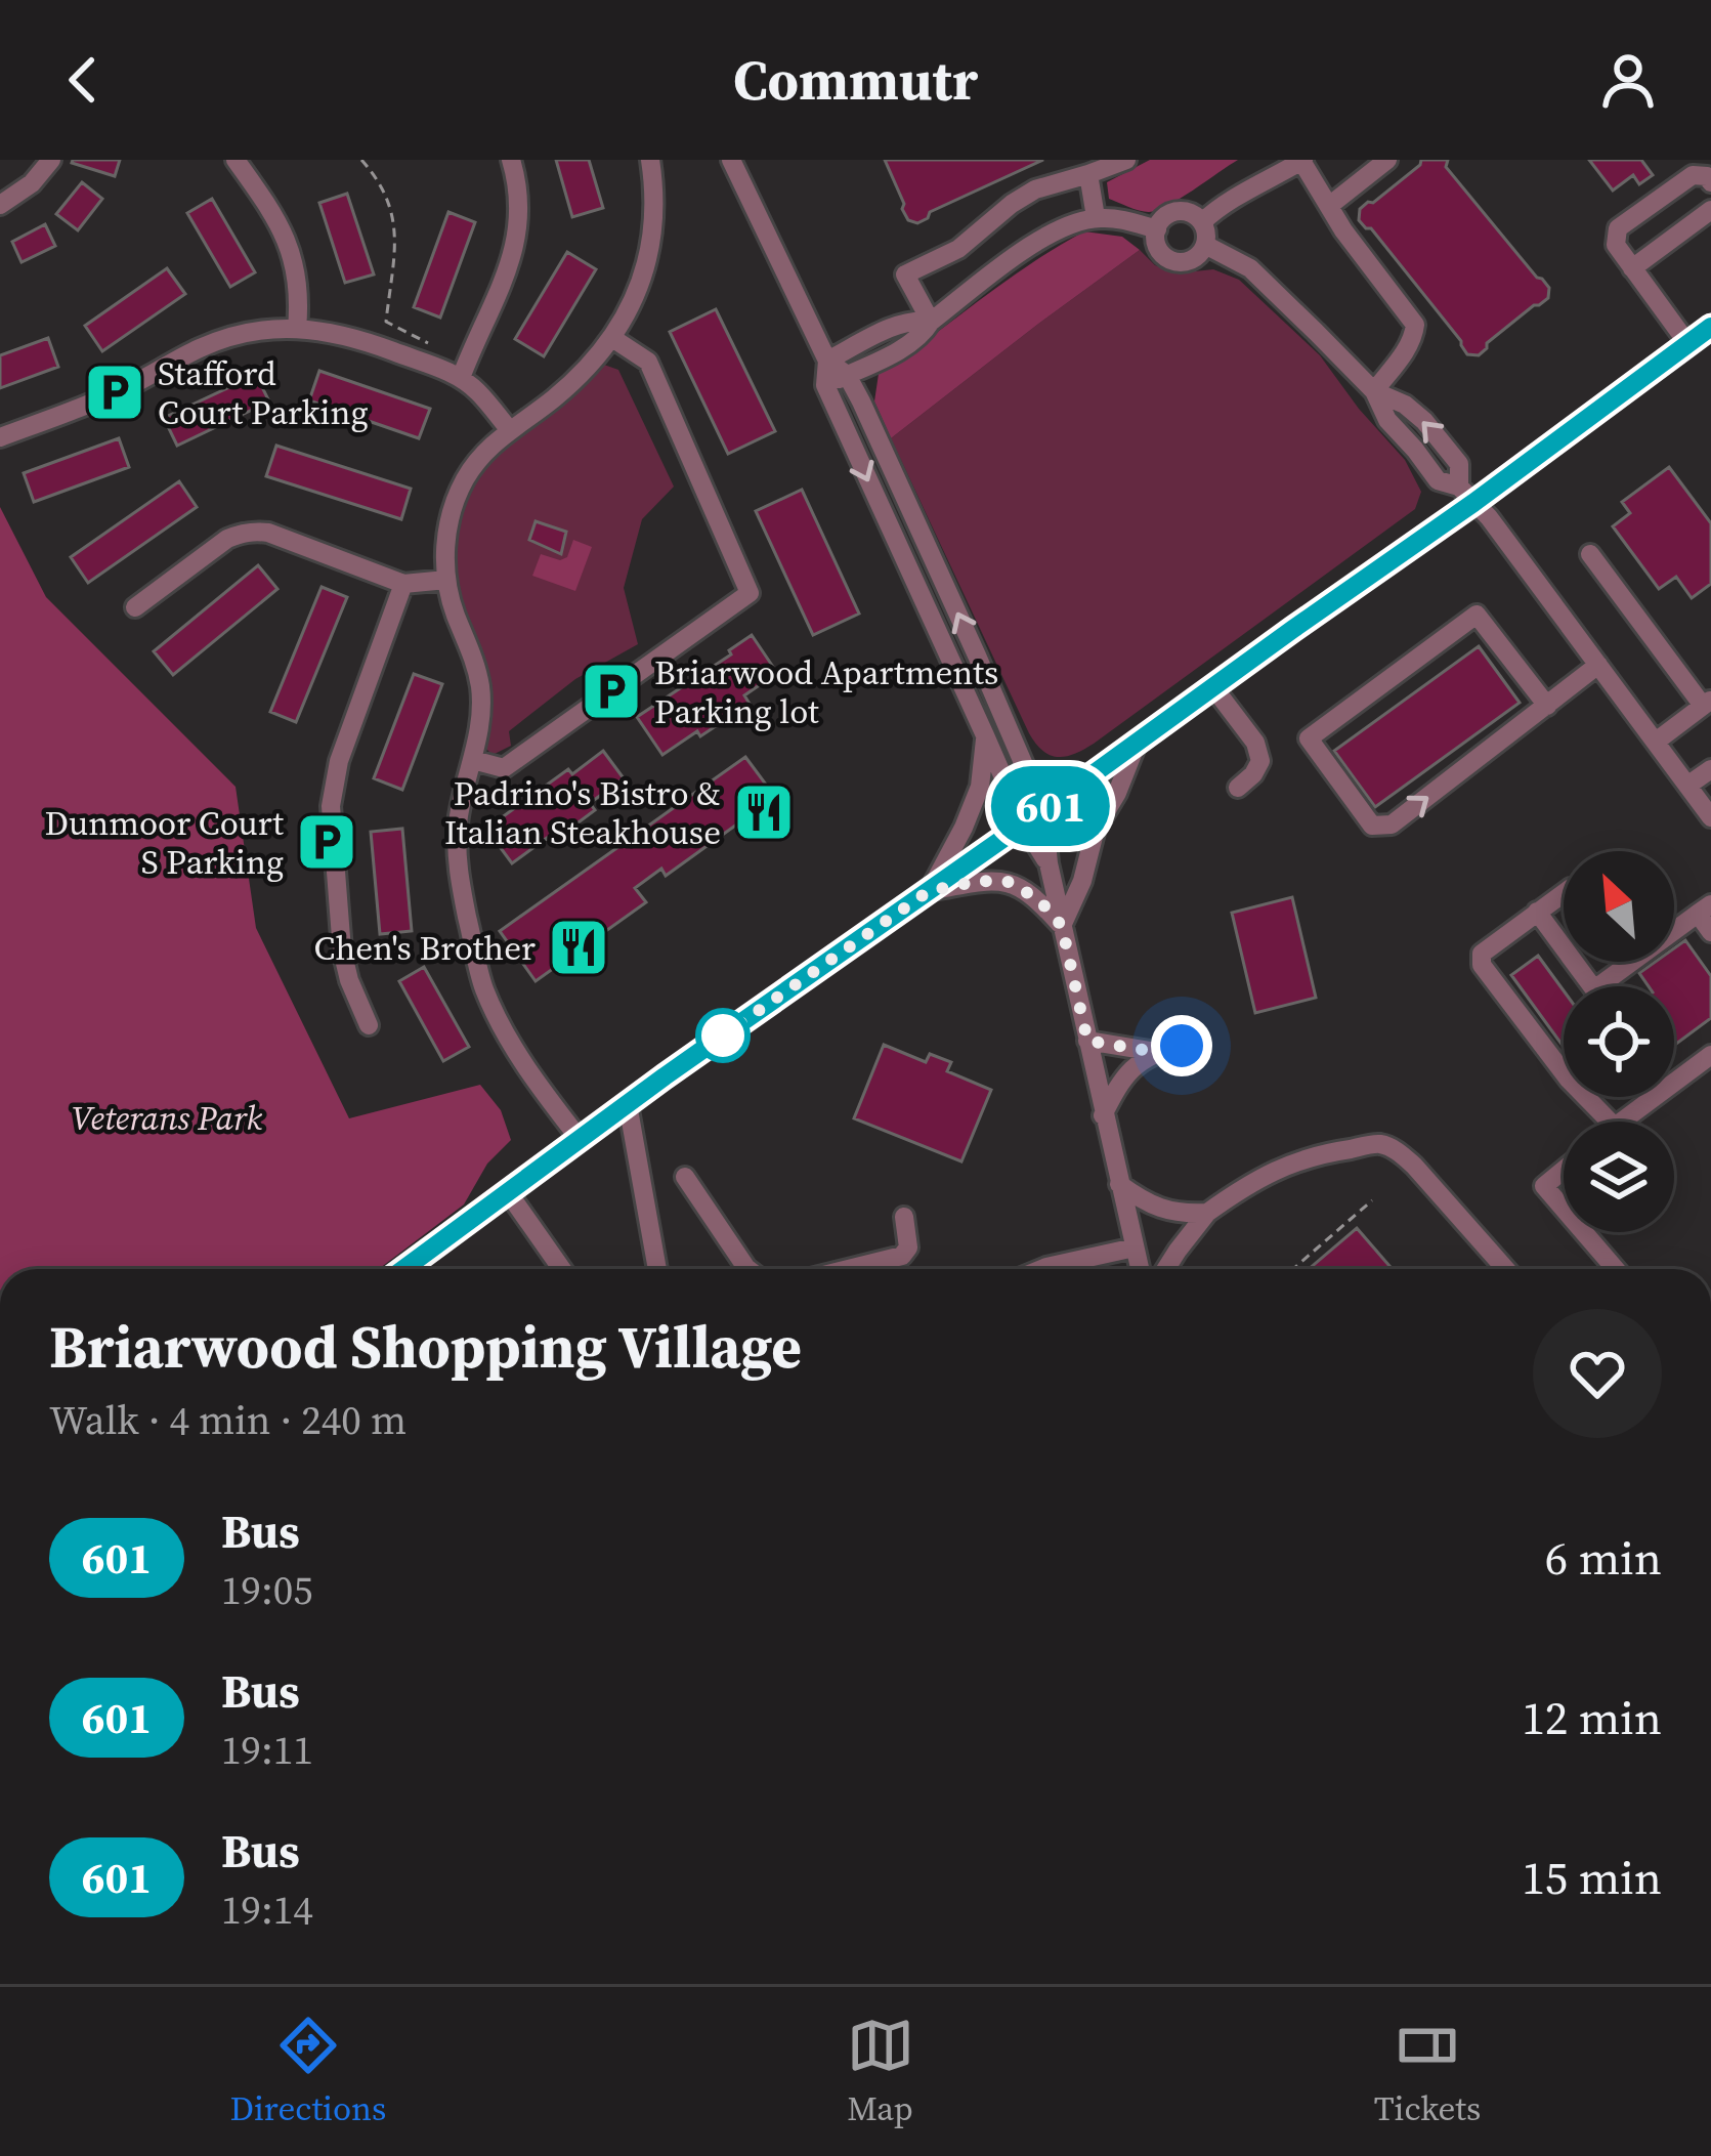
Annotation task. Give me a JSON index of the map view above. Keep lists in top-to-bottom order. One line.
{"parks":["Veterans Park"],"places":{"parking":["Stafford Court Parking","Briarwood Apartments Parking lot","Dunmoor Court S Parking"],"restaurant":["Padrino's Bistro & Italian Steakhouse","Chen's Brother"]},"lines":["bus line 601"],"north":"top left","page":{"header":"Commutr","on_map":"601","heading":["Briarwood Shopping Village","Walk · 4 min · 240 m"],"list":[{"mark":"601","name":"Bus","note":"19:05","value":"6 min"},{"mark":"601","name":"Bus","note":"19:11","value":"12 min"},{"mark":"601","name":"Bus","note":"19:14","value":"15 min"}],"tabs":["Directions","Map","Tickets"]}}
